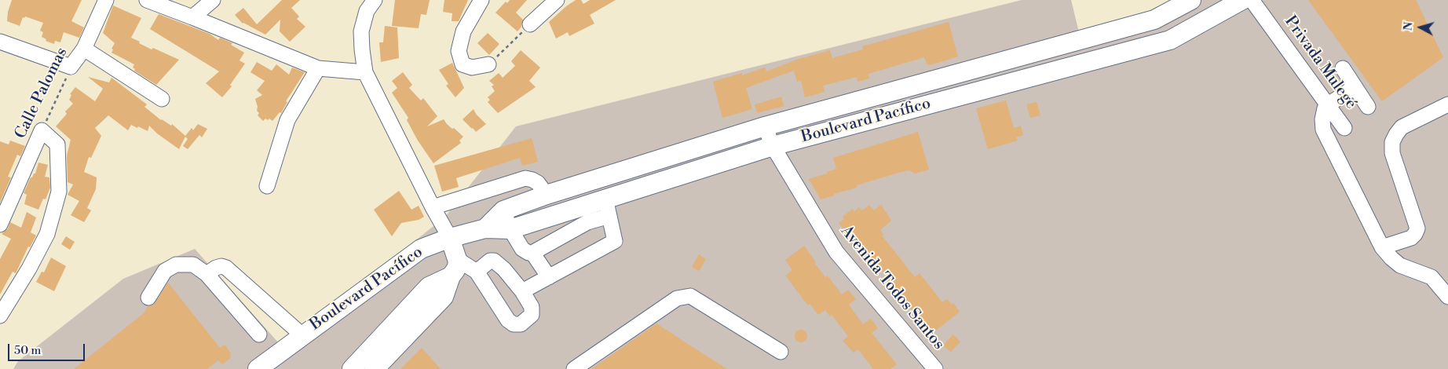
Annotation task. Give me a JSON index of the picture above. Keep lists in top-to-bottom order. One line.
{"streets":{"main road":["Boulevard Pacífico"],"street":["Privada Mulegé","Calle Palomas","Avenida Todos Santos"]},"crossings":[["Boulevard Pacífico","Avenida Todos Santos"]],"scale_bar":"50 m","north":"left"}
